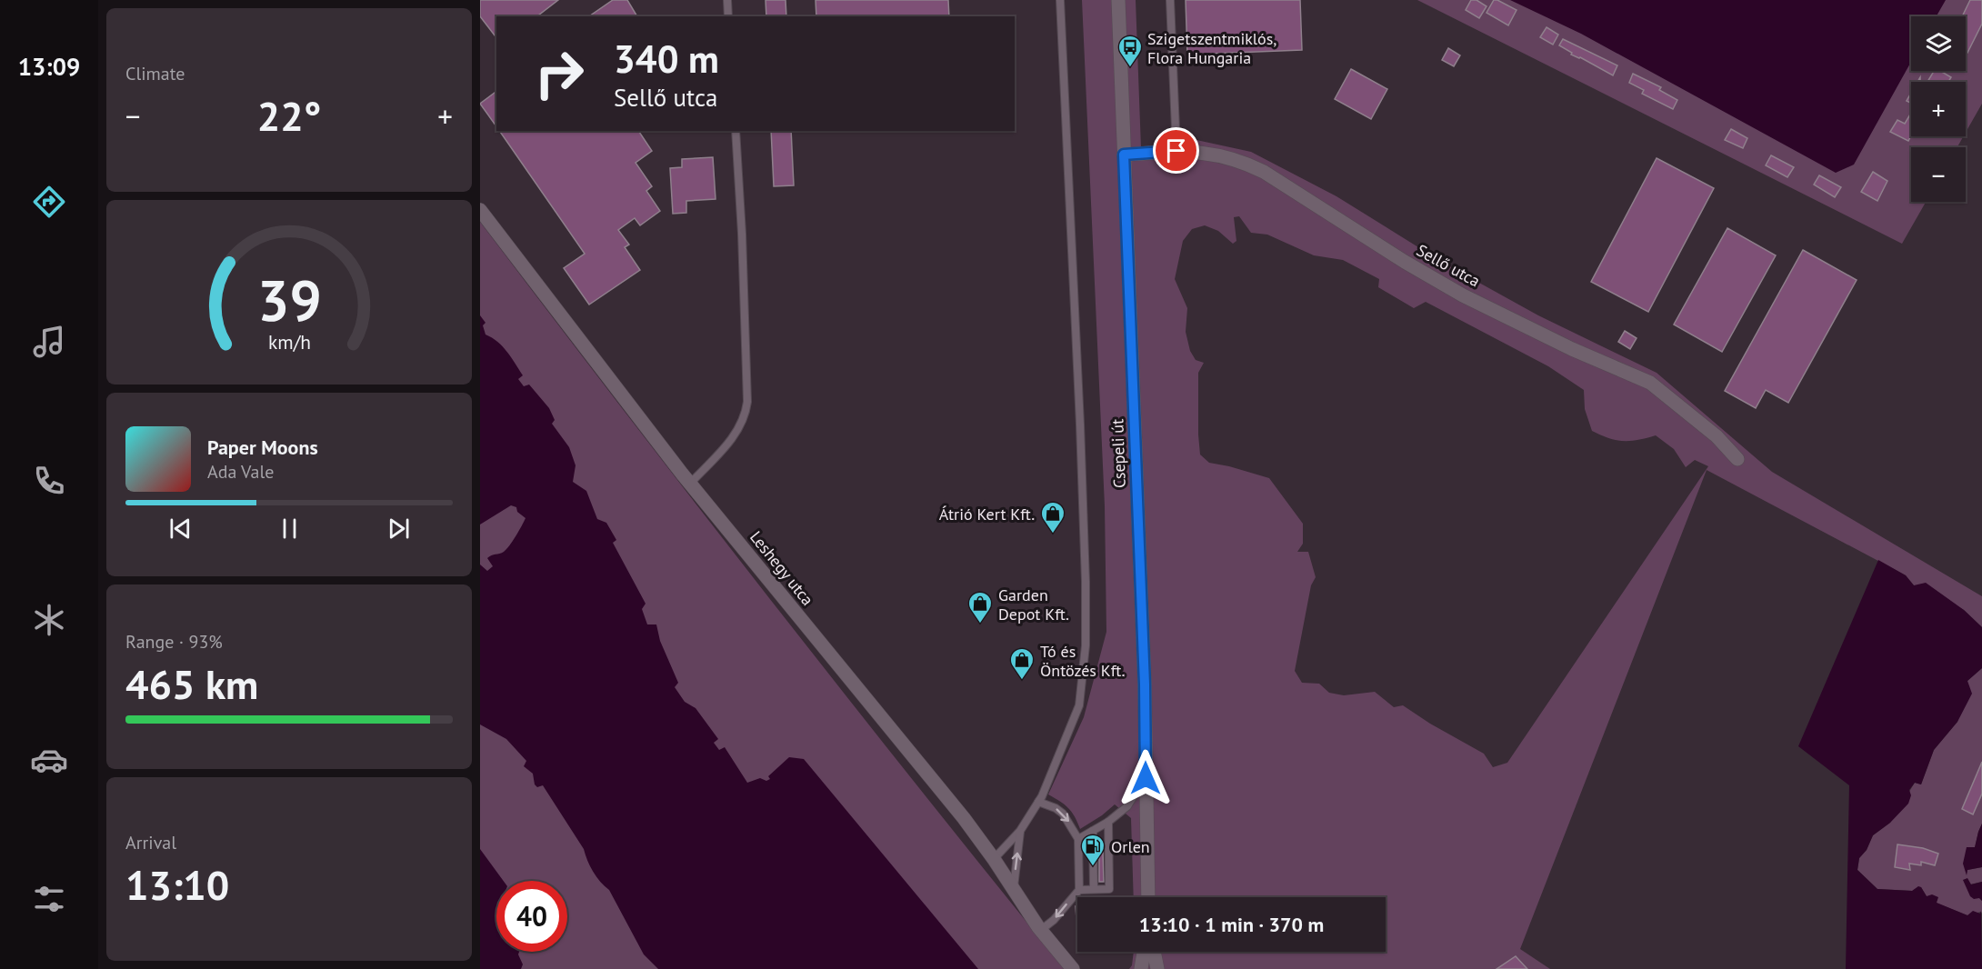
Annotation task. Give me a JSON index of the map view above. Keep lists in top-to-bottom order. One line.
{"streets":{"street":["Sellő utca","Csepeli út","Leshegy utca"]},"crossings":[["Sellő utca","Csepeli út"]],"places":{"bus stop":["Szigetszentmiklós, Flora Hungaria"],"shop":["Átrió Kert Kft.","Garden Depot Kft.","Tó és Öntözés Kft."],"fuel station":["Orlen"]},"page":{"tabs":"13:09","tile":["Climate",["Range · 93%","465 km"],["Arrival","13:10"]],"map_buttons":["+","−"],"turn":["340 m","Sellő utca"],"heat":["−","22°","+"],"song":["Paper Moons","Ada Vale"],"limit":"40","trip":"13:10 · 1 min · 370 m","gauge":["39","km/h"]}}
